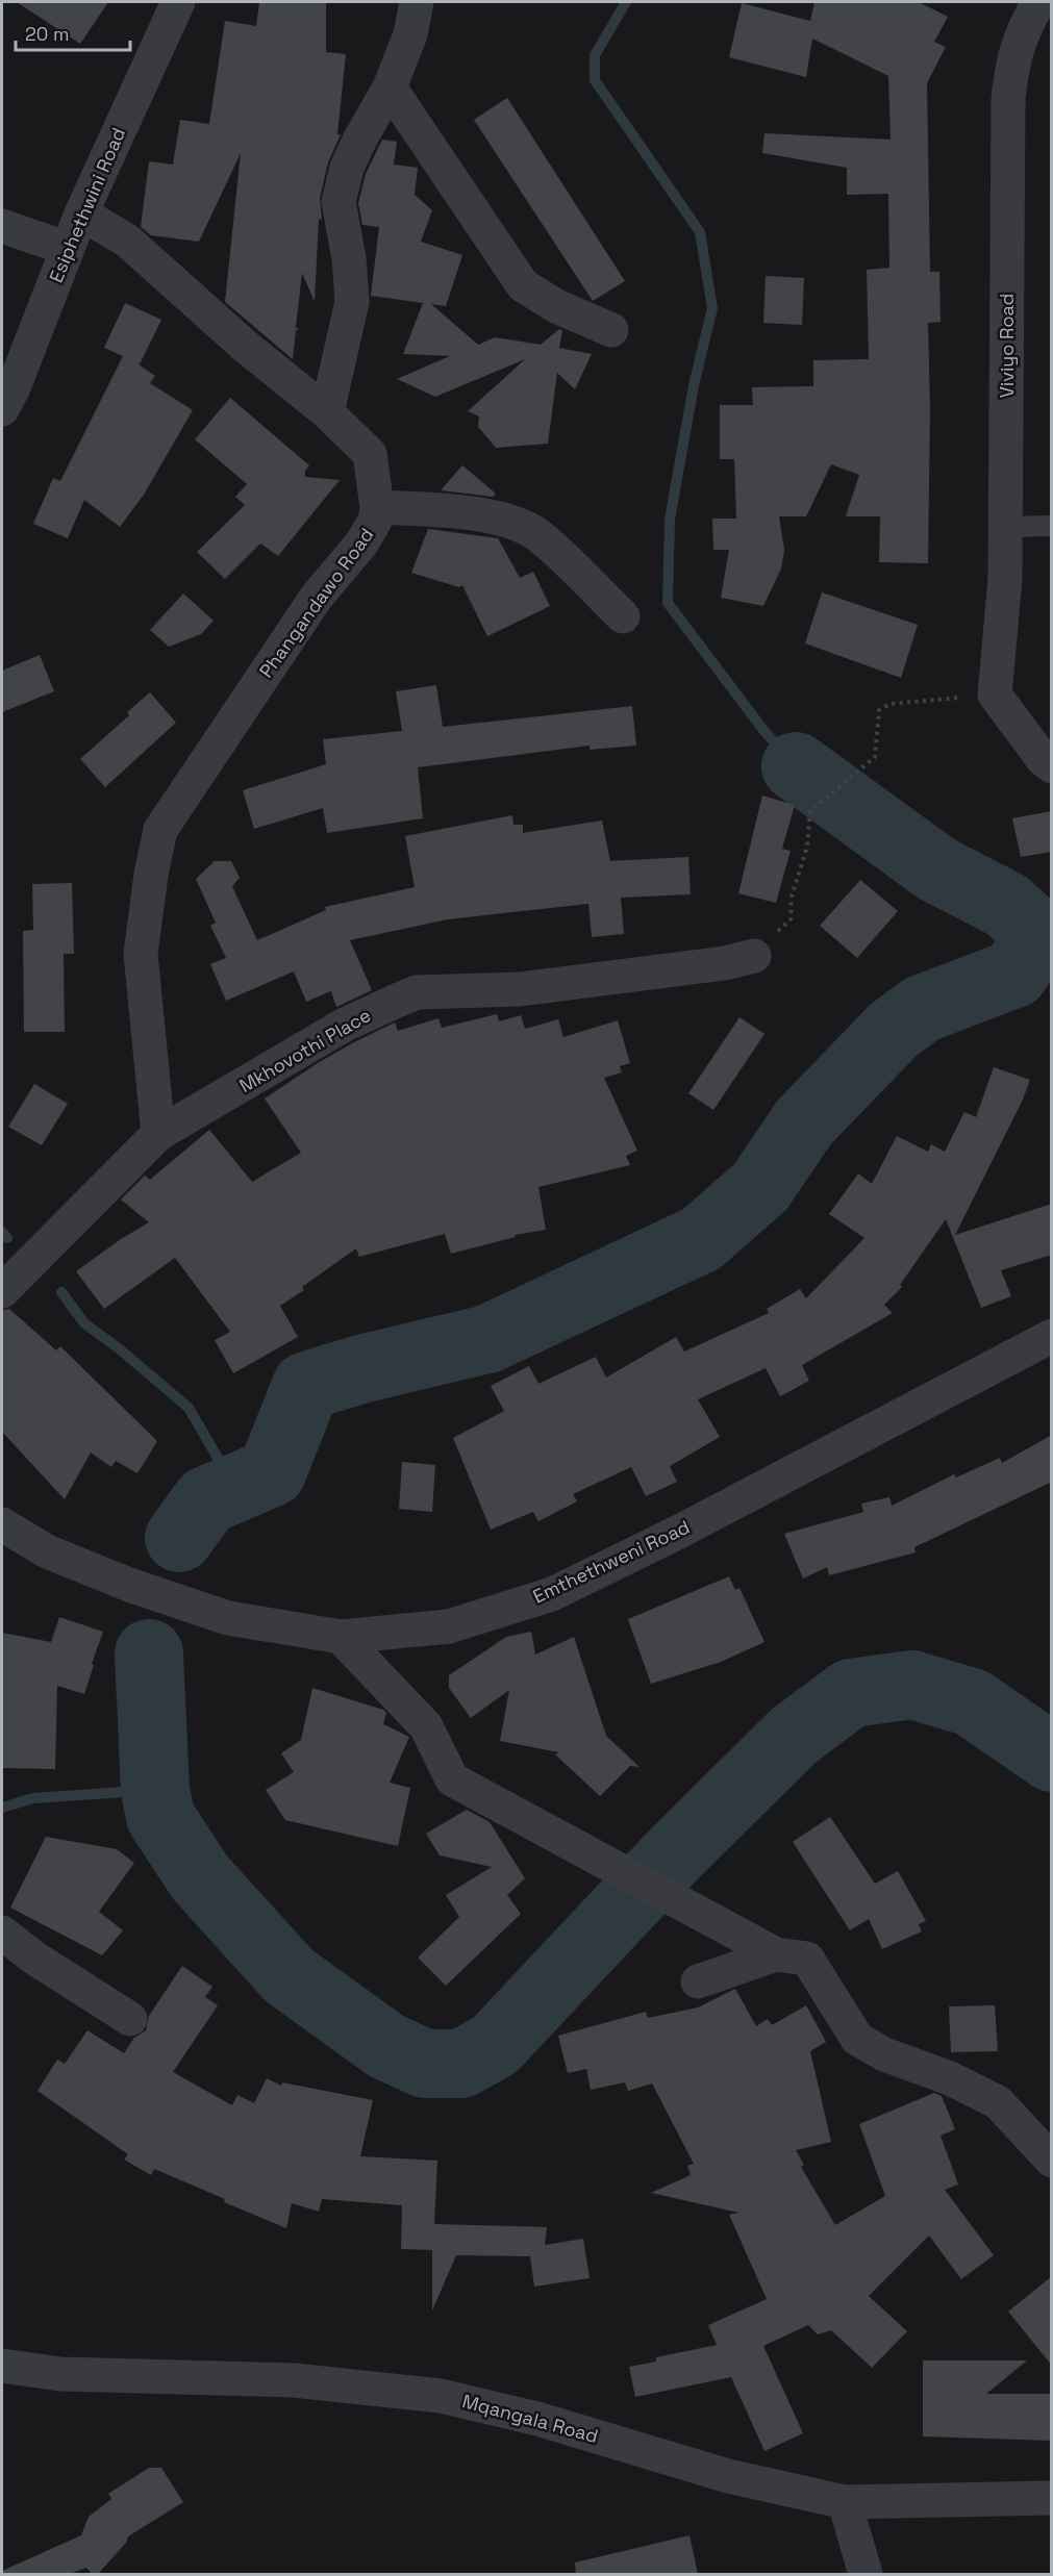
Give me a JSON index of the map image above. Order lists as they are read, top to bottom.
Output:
{
  "streets": {
    "street": [
      "Esiphethwini Road",
      "Viviyo Road",
      "Phangandawo Road",
      "Mkhovothi Place",
      "Emthethweni Road",
      "Mqangala Road"
    ]
  },
  "crossings": [
    ["Esiphethwini Road", "Phangandawo Road"],
    ["Phangandawo Road", "Mkhovothi Place"]
  ],
  "scale_bar": "20 m"
}
